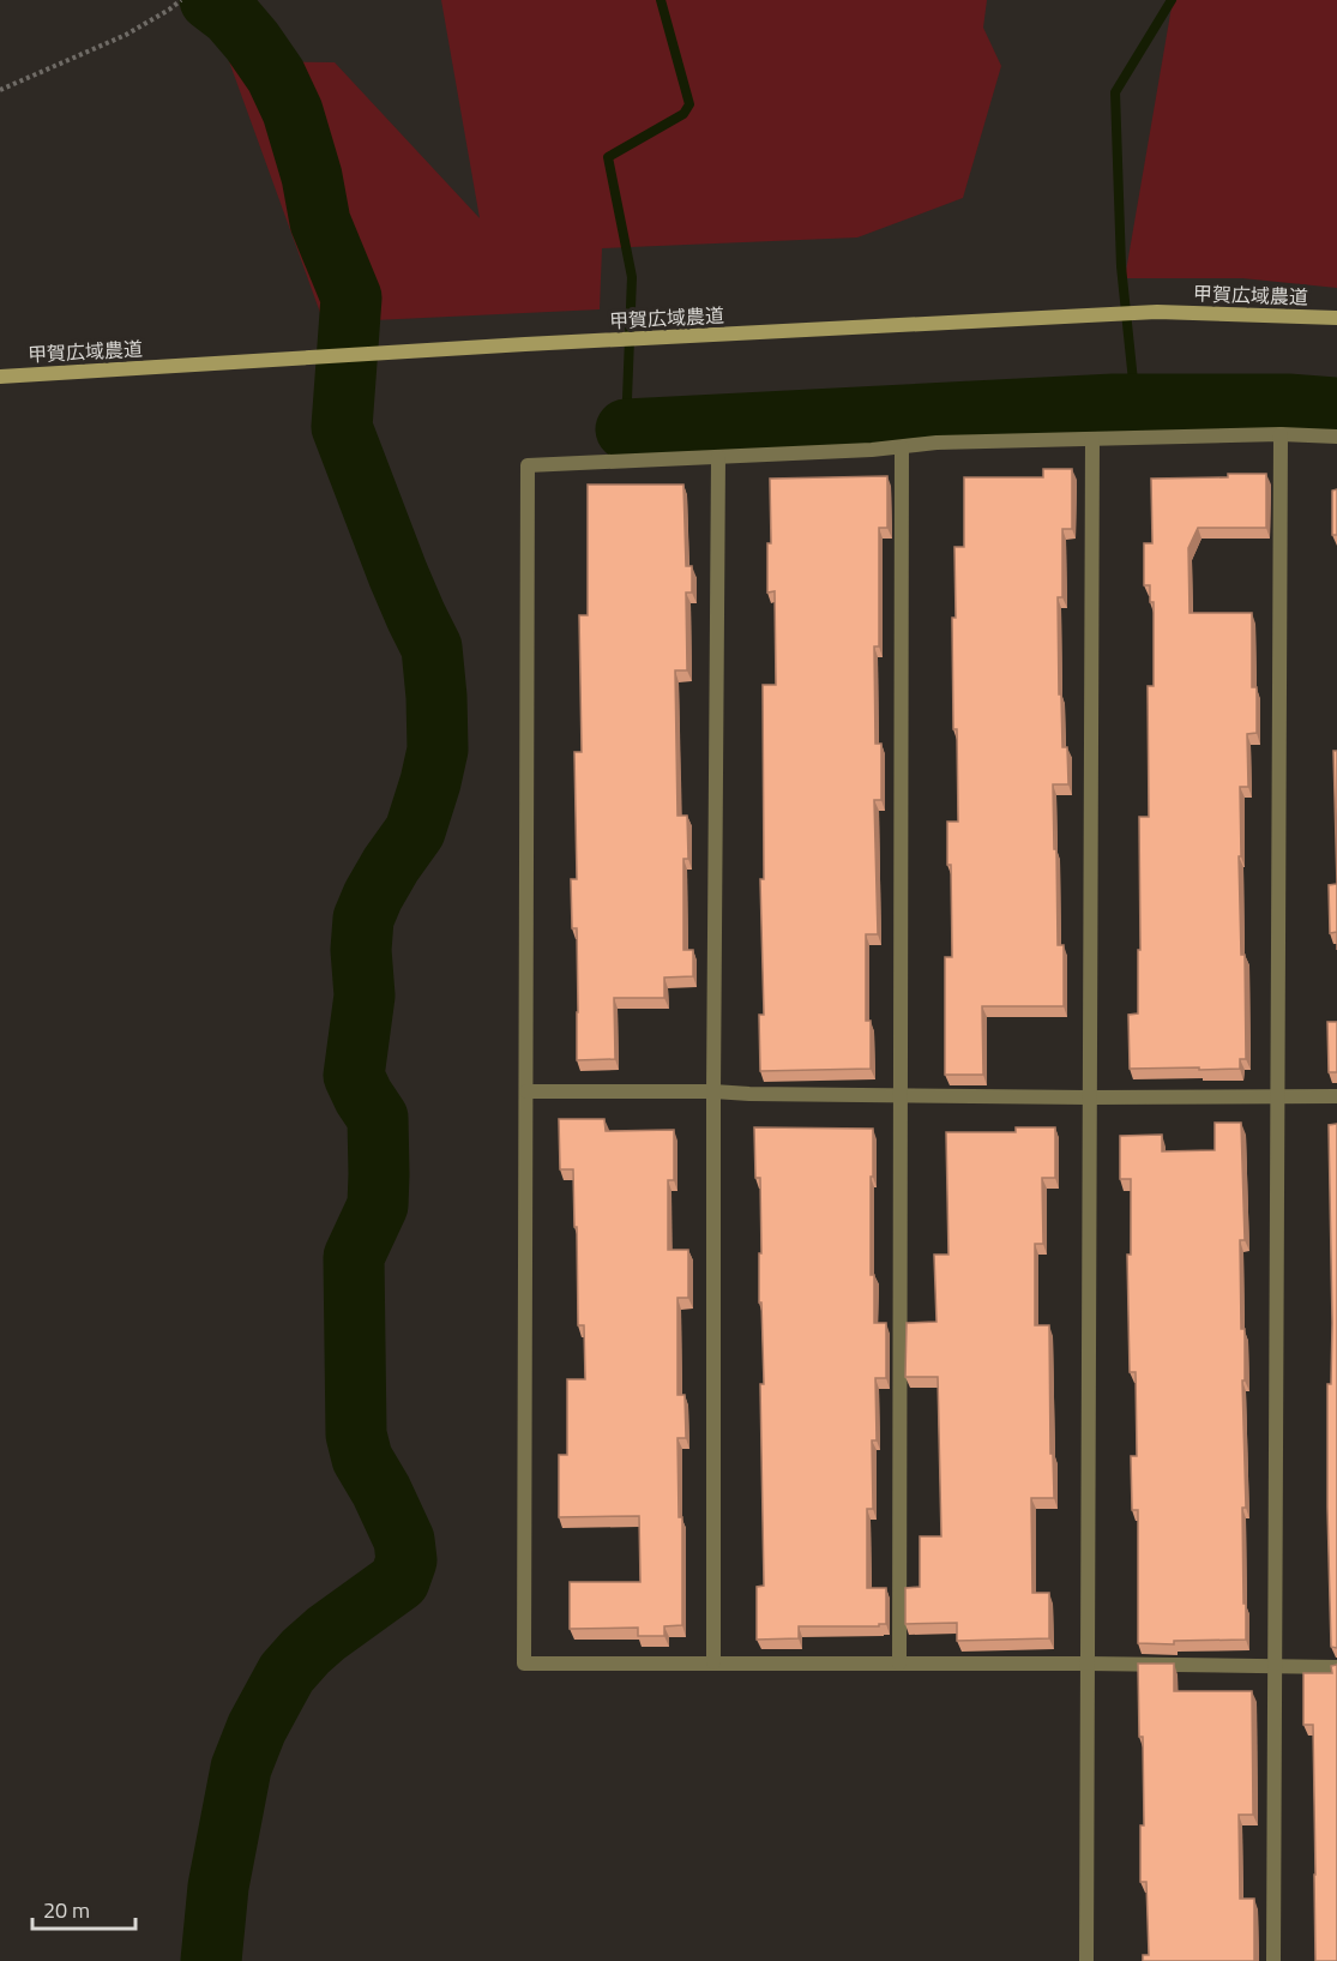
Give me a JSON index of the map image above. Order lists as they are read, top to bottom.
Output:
{
  "streets": {
    "street": ["甲賀広域農道"]
  },
  "scale_bar": "20 m"
}
